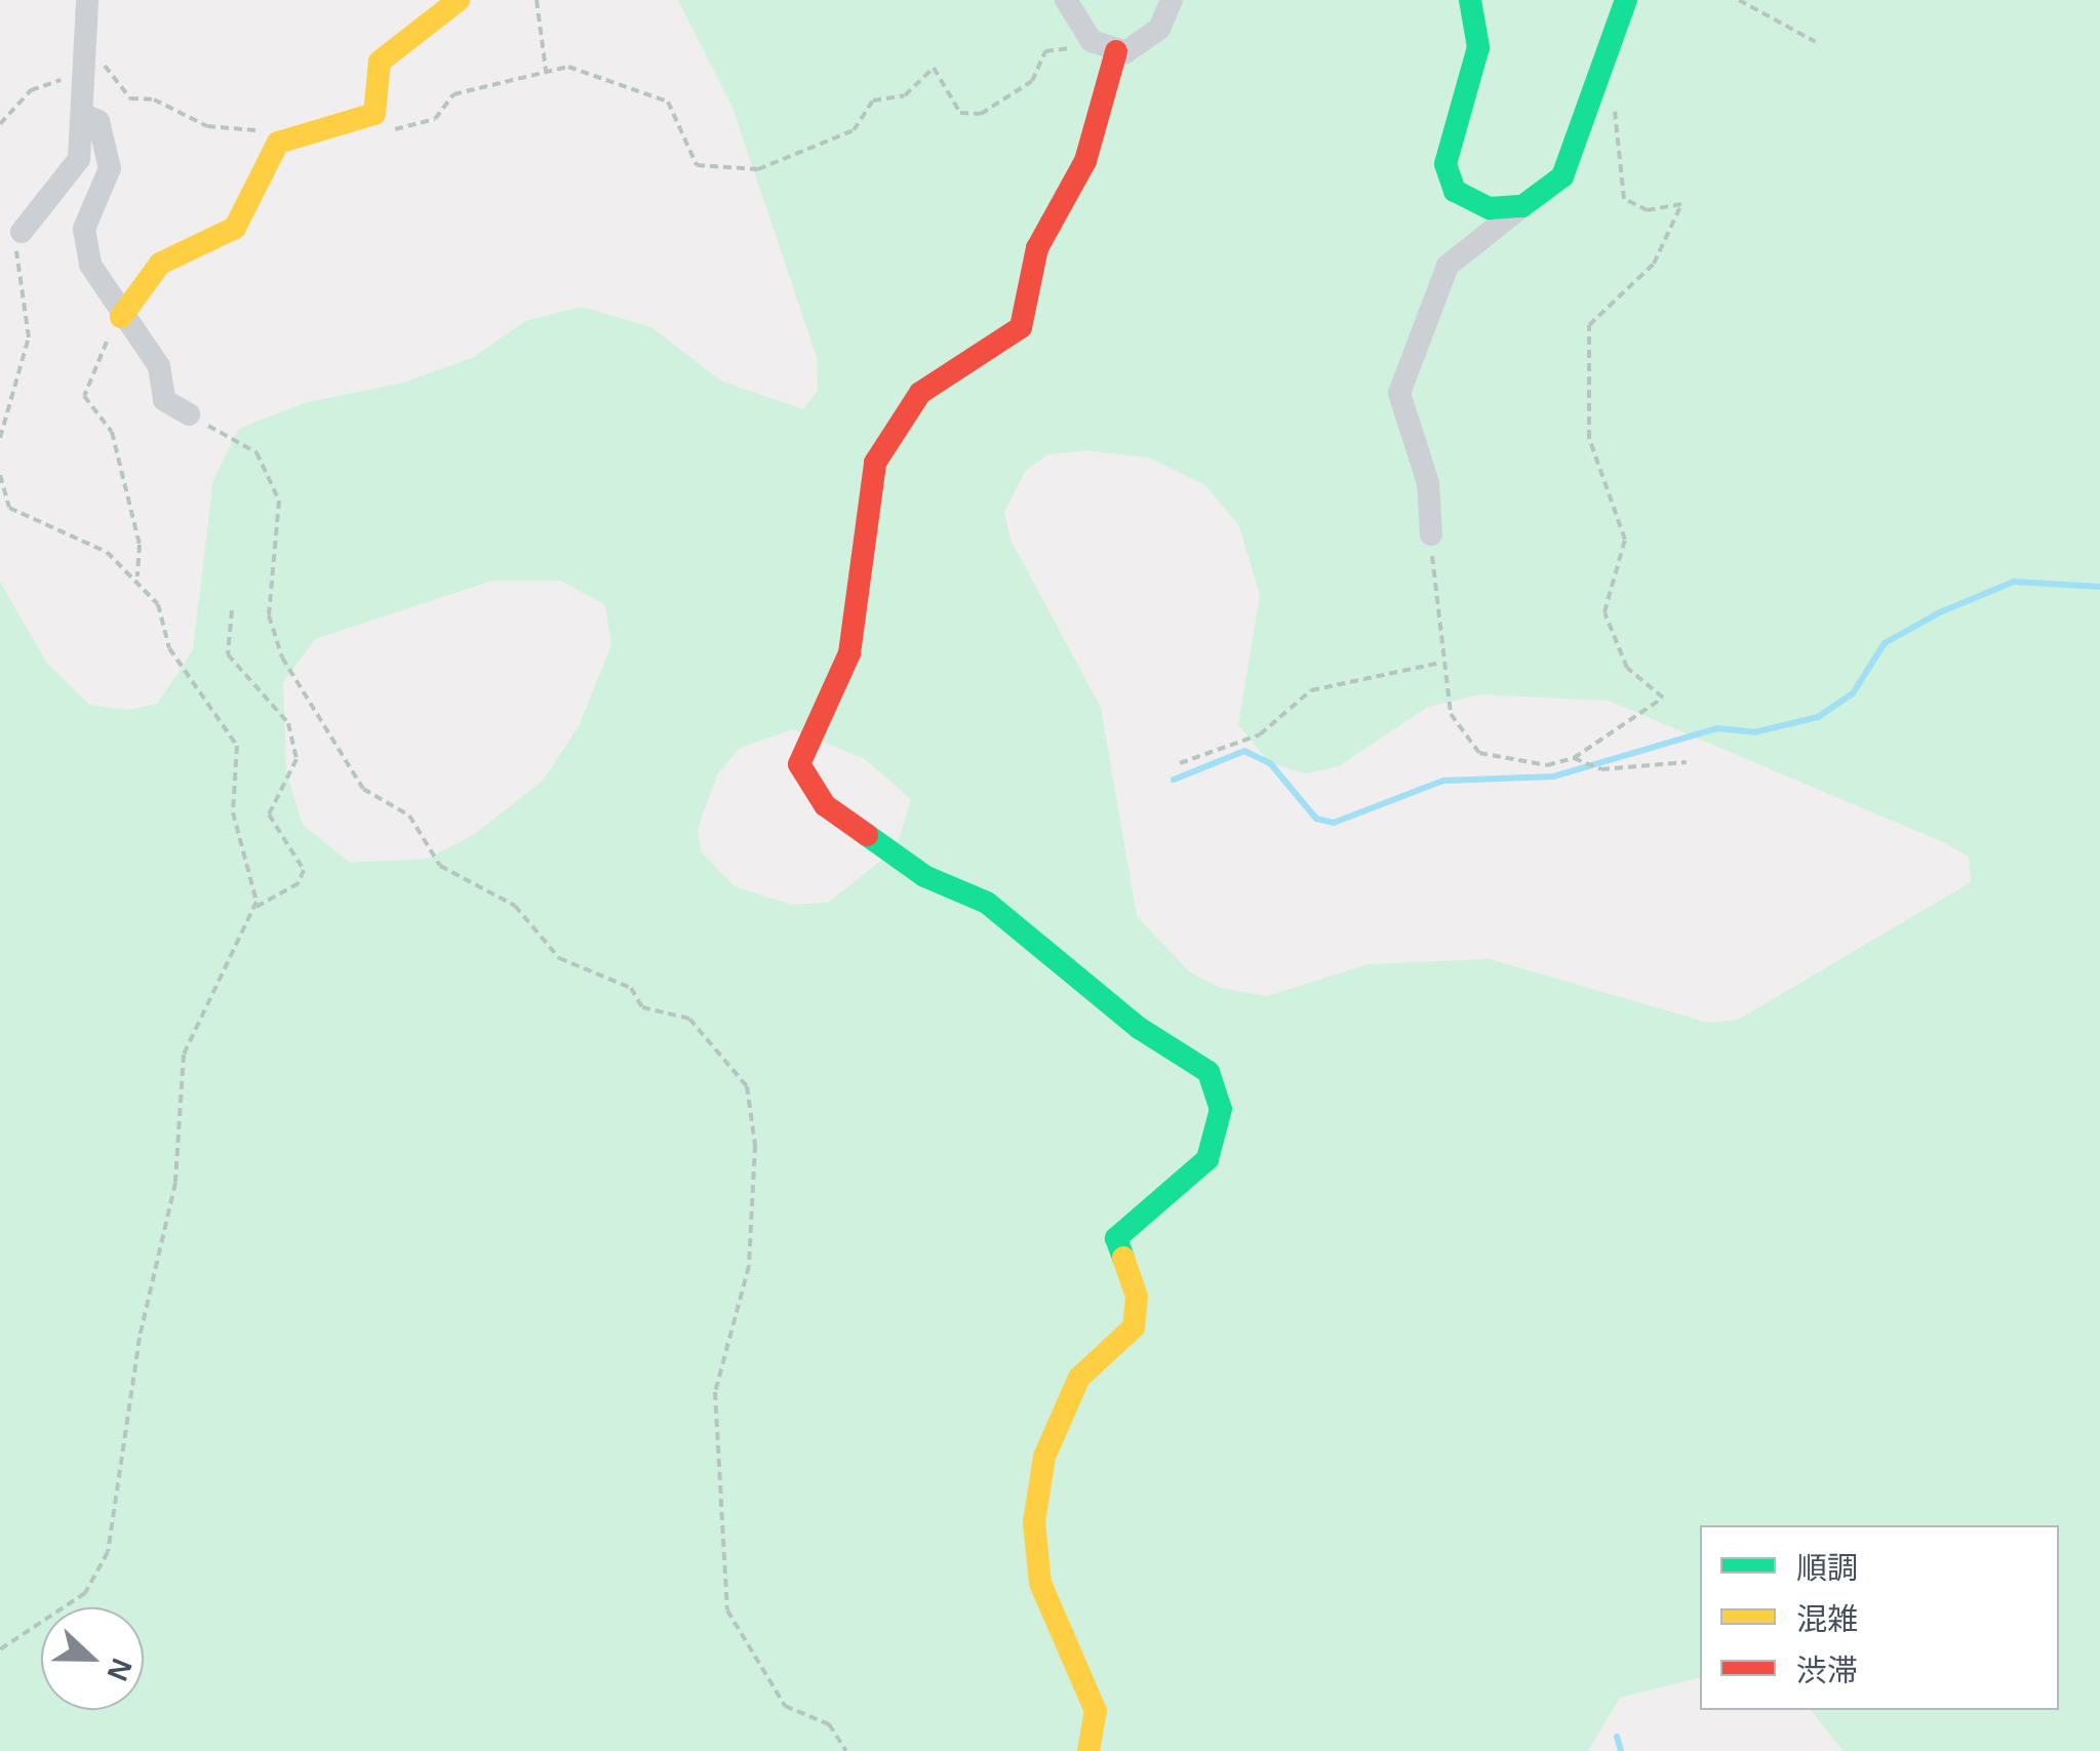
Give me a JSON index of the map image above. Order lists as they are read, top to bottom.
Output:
{
  "legend": ["順調", "混雑", "渋滞"],
  "north": "right"
}
